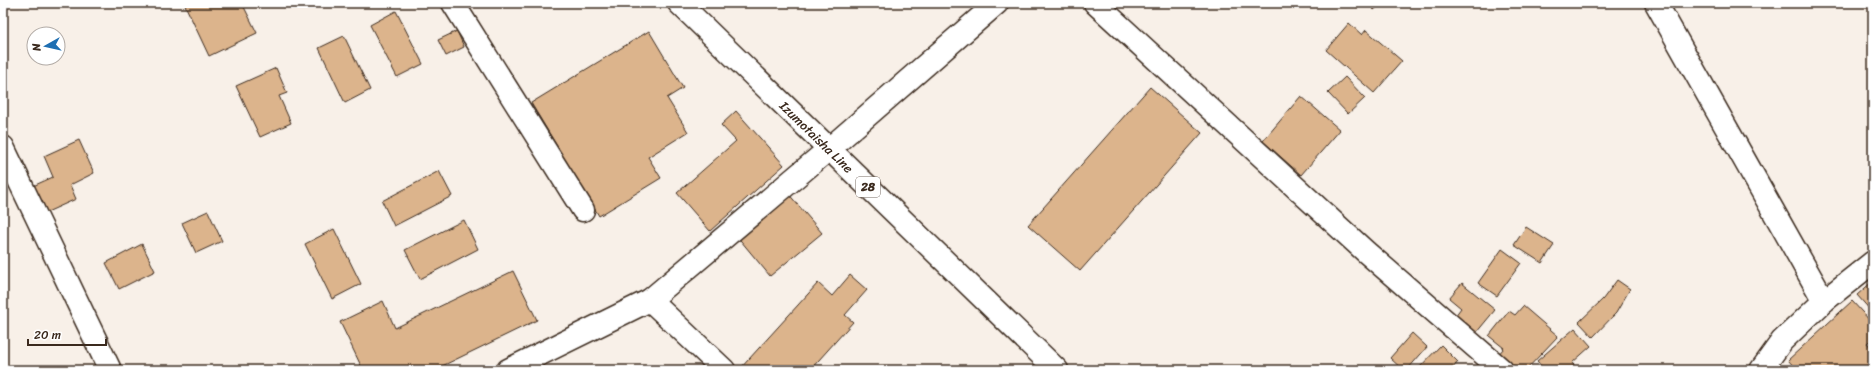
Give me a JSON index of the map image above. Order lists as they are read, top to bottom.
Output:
{
  "streets": {
    "street": ["Izumotaisha Line", "28"]
  },
  "scale_bar": "20 m",
  "north": "left"
}
